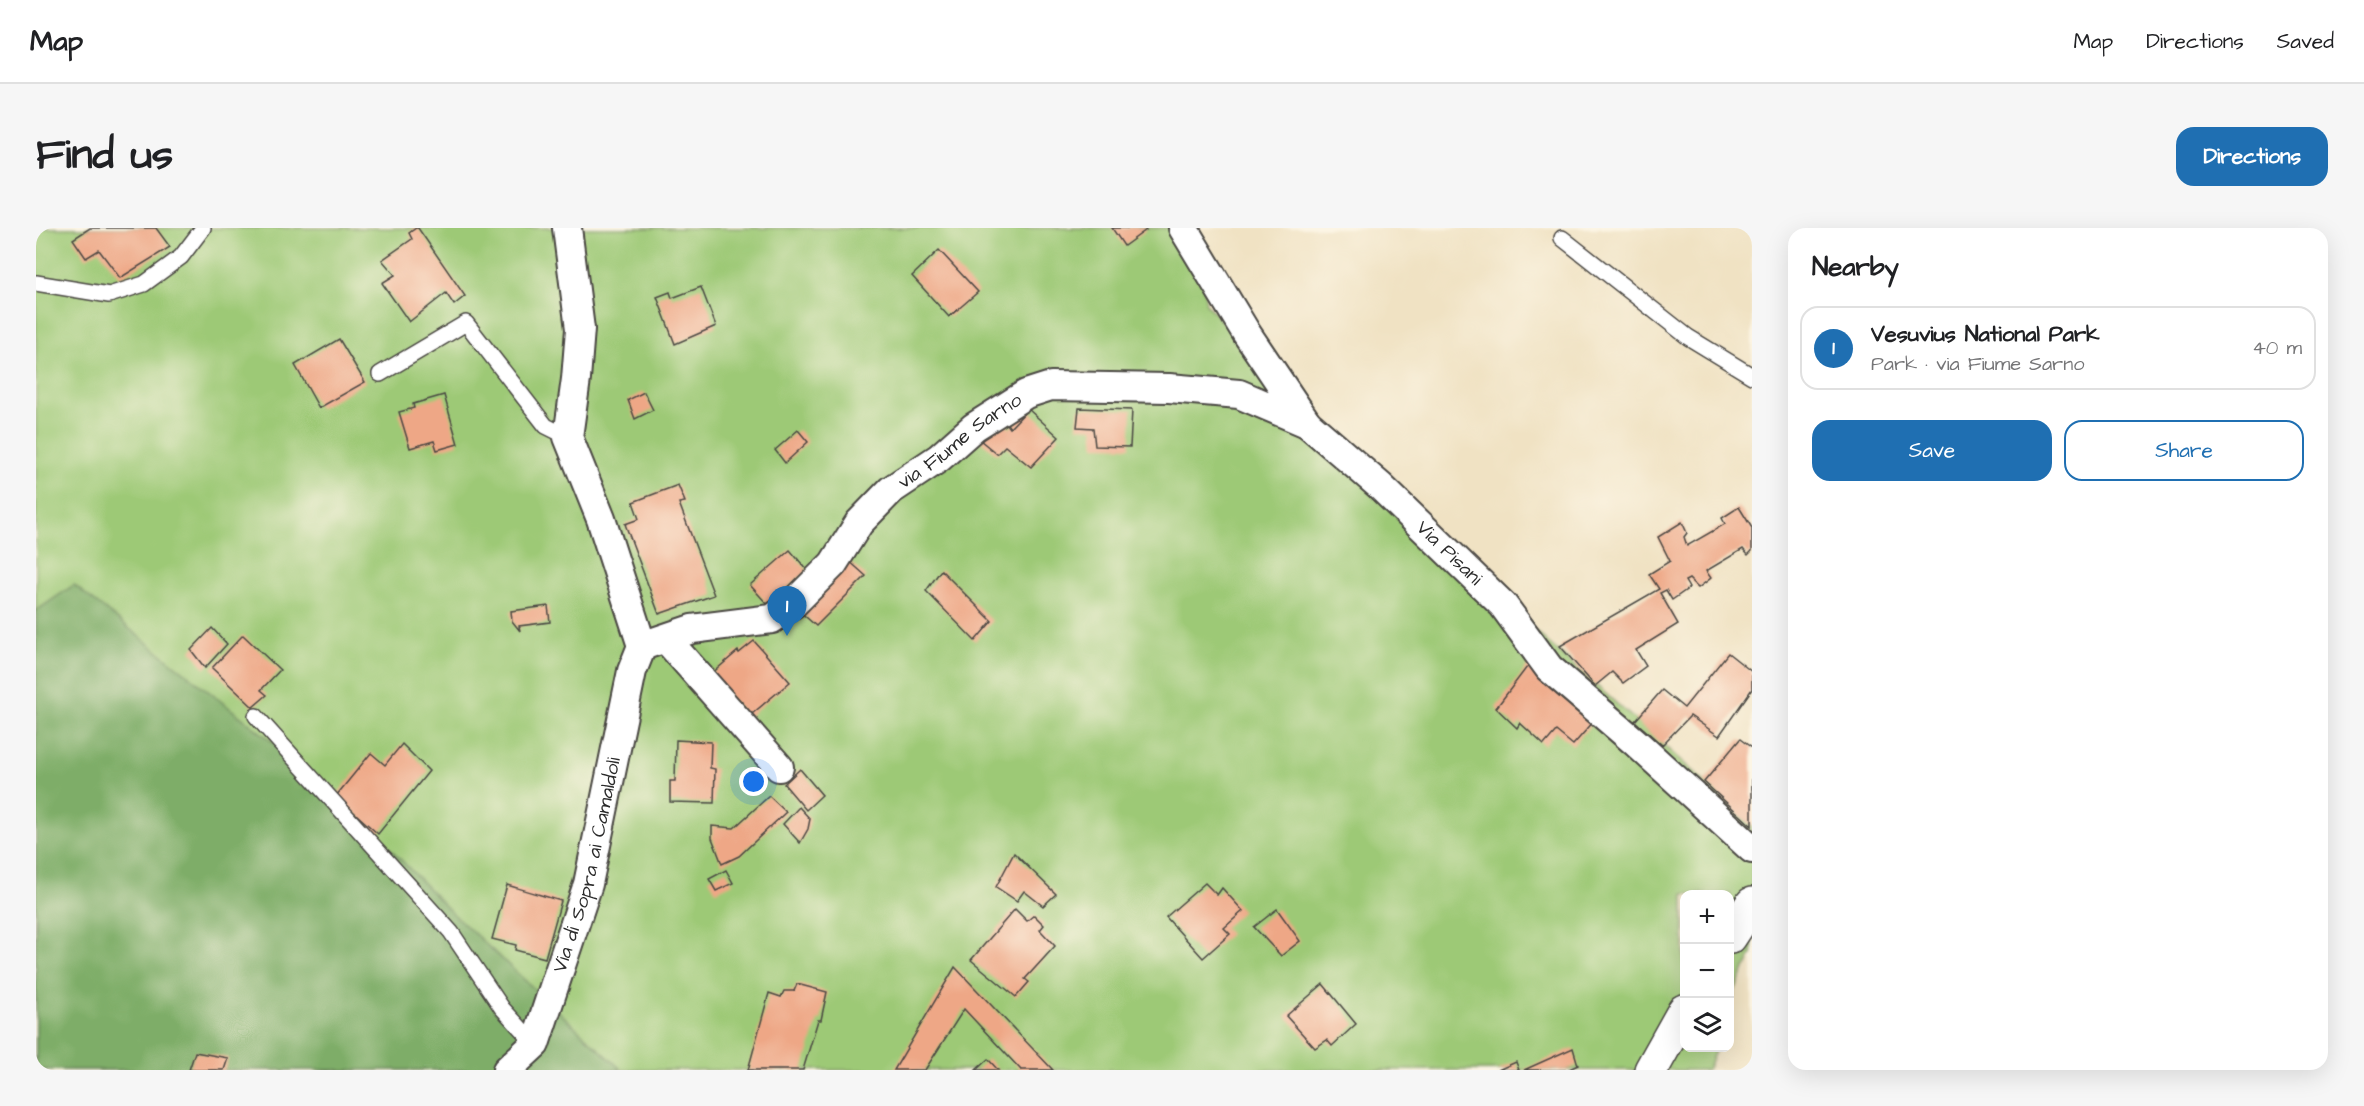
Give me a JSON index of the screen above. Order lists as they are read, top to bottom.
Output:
{
  "streets": {
    "street": ["via Fiume Sarno", "Via Pisani", "Via di Sopra ai Camaldoli"]
  },
  "crossings": [
    ["via Fiume Sarno", "Via Pisani"],
    ["via Fiume Sarno", "Via di Sopra ai Camaldoli"]
  ],
  "page": {
    "header": "Map",
    "nav": ["Map", "Directions", "Saved"],
    "title": "Find us",
    "buttons": [
      "Directions",
      ["Save", "Share"]
    ],
    "heading": "Nearby",
    "list": [
      {
        "mark": "1",
        "name": "Vesuvius National Park",
        "note": "Park · via Fiume Sarno",
        "value": "40 m"
      }
    ],
    "pins": "1",
    "map_buttons": ["+", "−"]
  }
}
